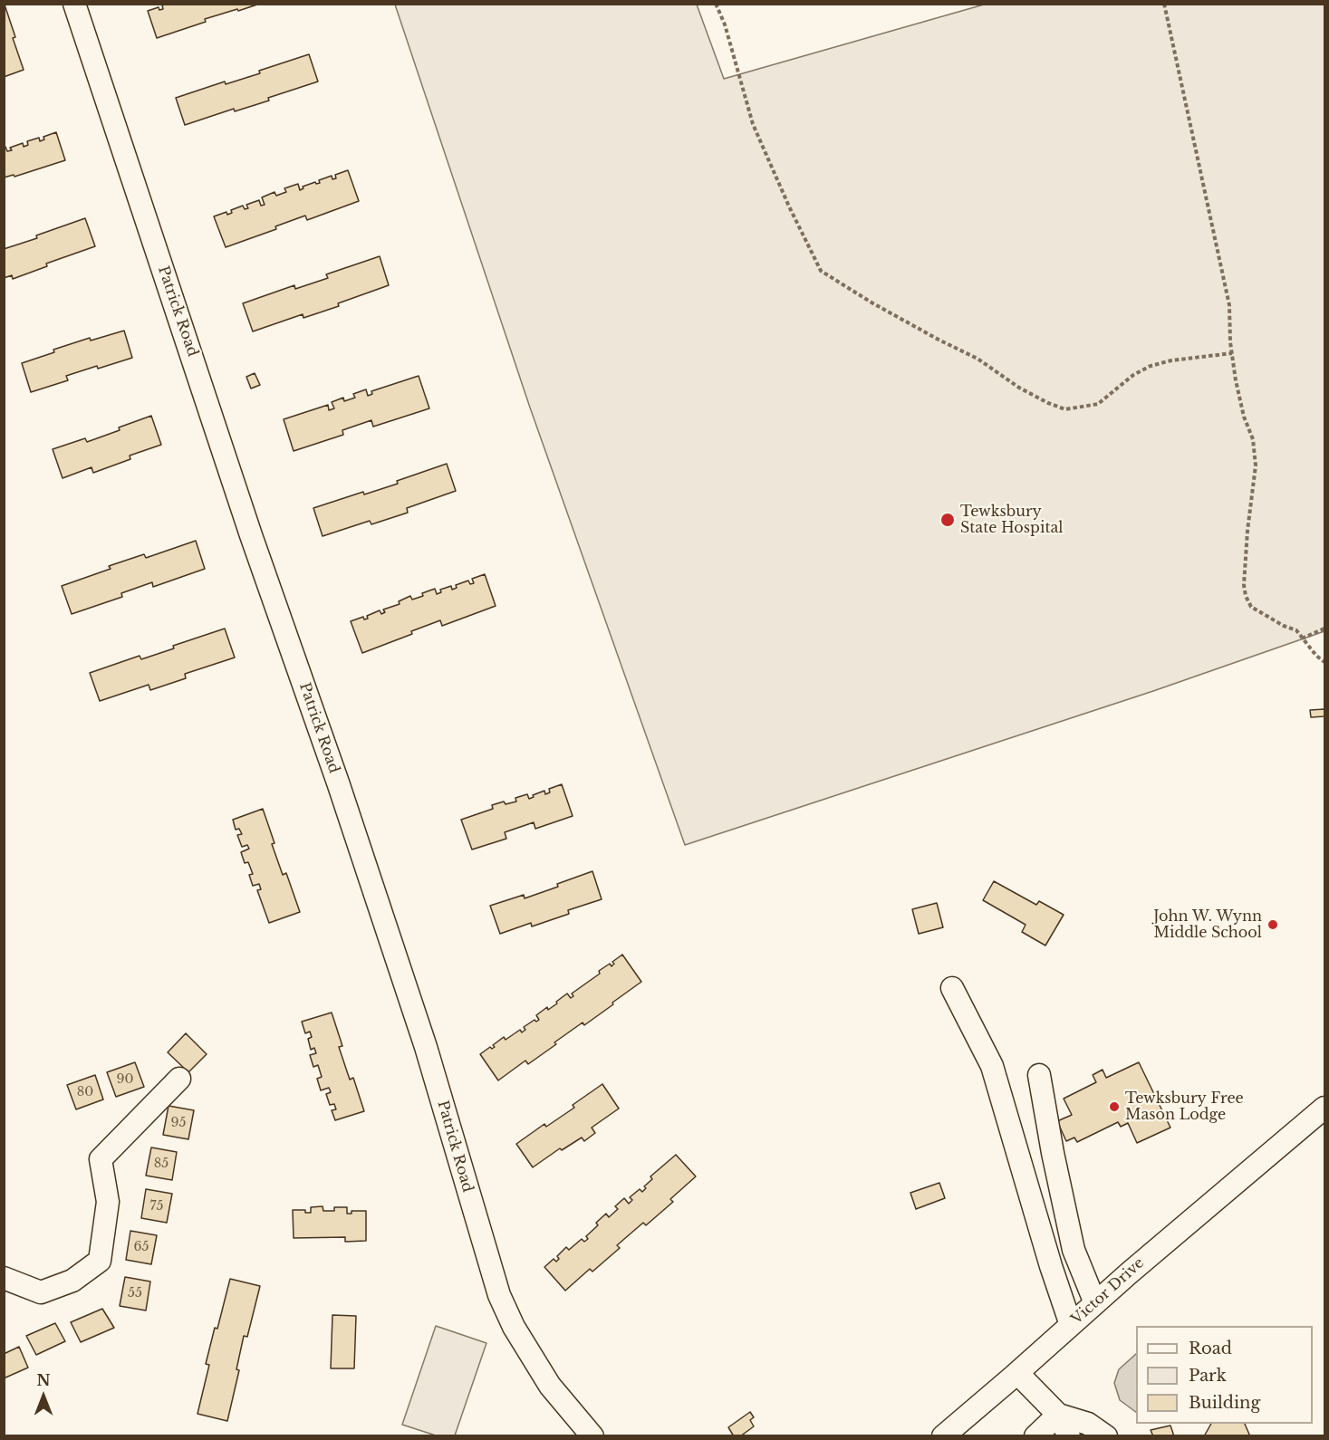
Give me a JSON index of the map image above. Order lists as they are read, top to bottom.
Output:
{
  "streets": {
    "street": ["Patrick Road", "Victor Drive"]
  },
  "places": ["Tewksbury State Hospital", "John W. Wynn Middle School", "Tewksbury Free Mason Lodge"],
  "house_numbers": [
    "90",
    "80",
    "95",
    "85",
    "75",
    "65",
    "55"
  ],
  "legend": ["Road", "Park", "Building"],
  "north": "top"
}
